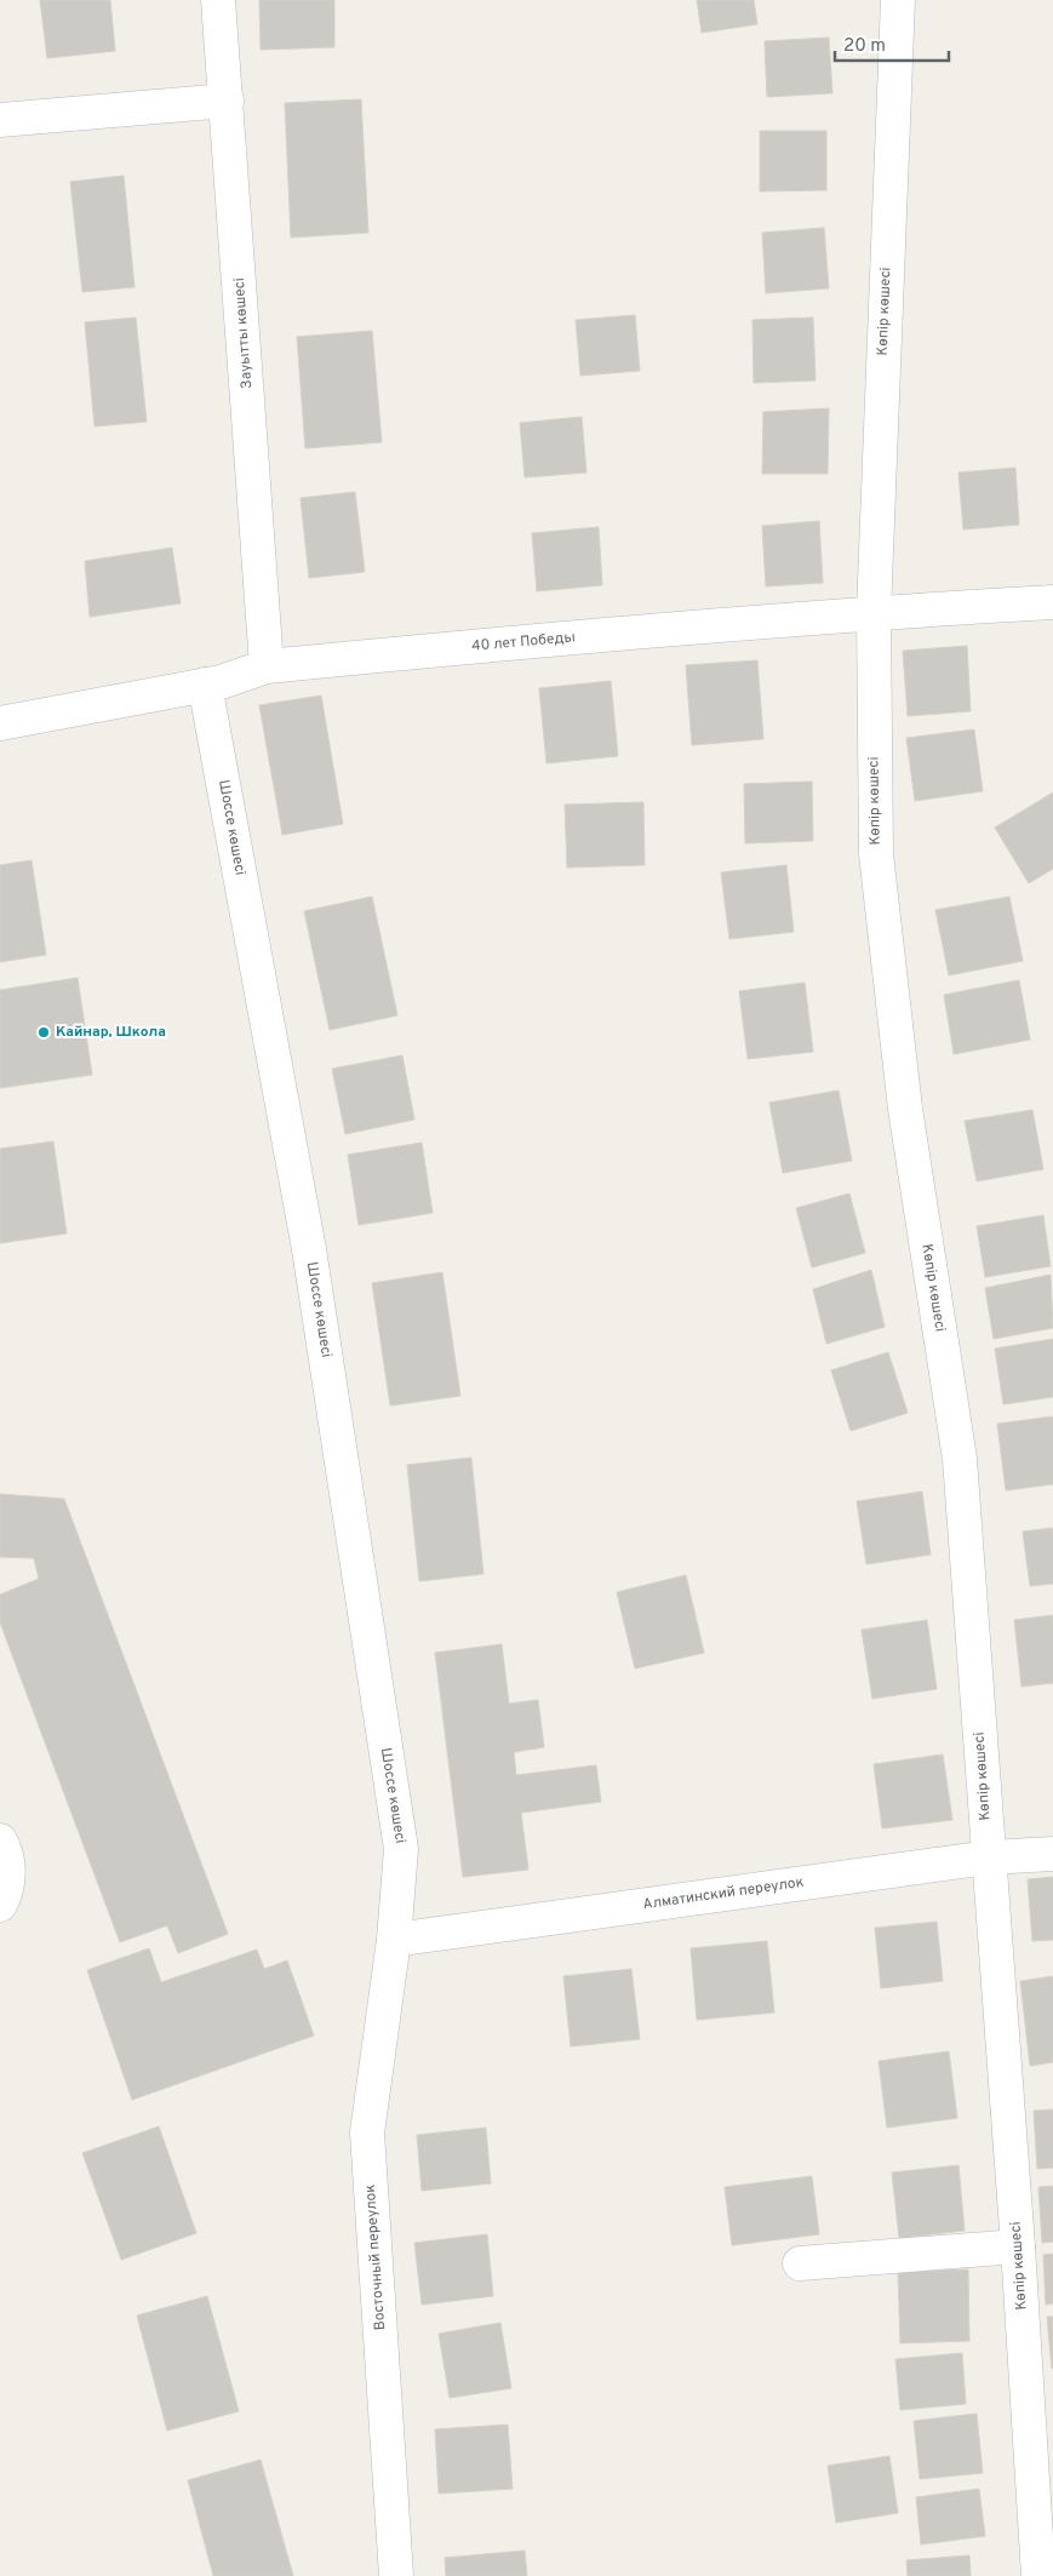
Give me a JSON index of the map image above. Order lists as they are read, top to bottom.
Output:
{
  "streets": {
    "street": [
      "Көпір көшесі",
      "Зауытты көшесі",
      "40 лет Победы",
      "Шоссе көшесі",
      "Алматинский переулок",
      "Восточный переулок"
    ]
  },
  "crossings": [
    ["Көпір көшесі", "40 лет Победы"],
    ["Көпір көшесі", "Алматинский переулок"],
    ["Зауытты көшесі", "40 лет Победы"],
    ["40 лет Победы", "Шоссе көшесі"],
    ["Шоссе көшесі", "Алматинский переулок"],
    ["Шоссе көшесі", "Восточный переулок"],
    ["Алматинский переулок", "Восточный переулок"]
  ],
  "places": ["Кайнар, Школа"],
  "scale_bar": "20 m"
}
